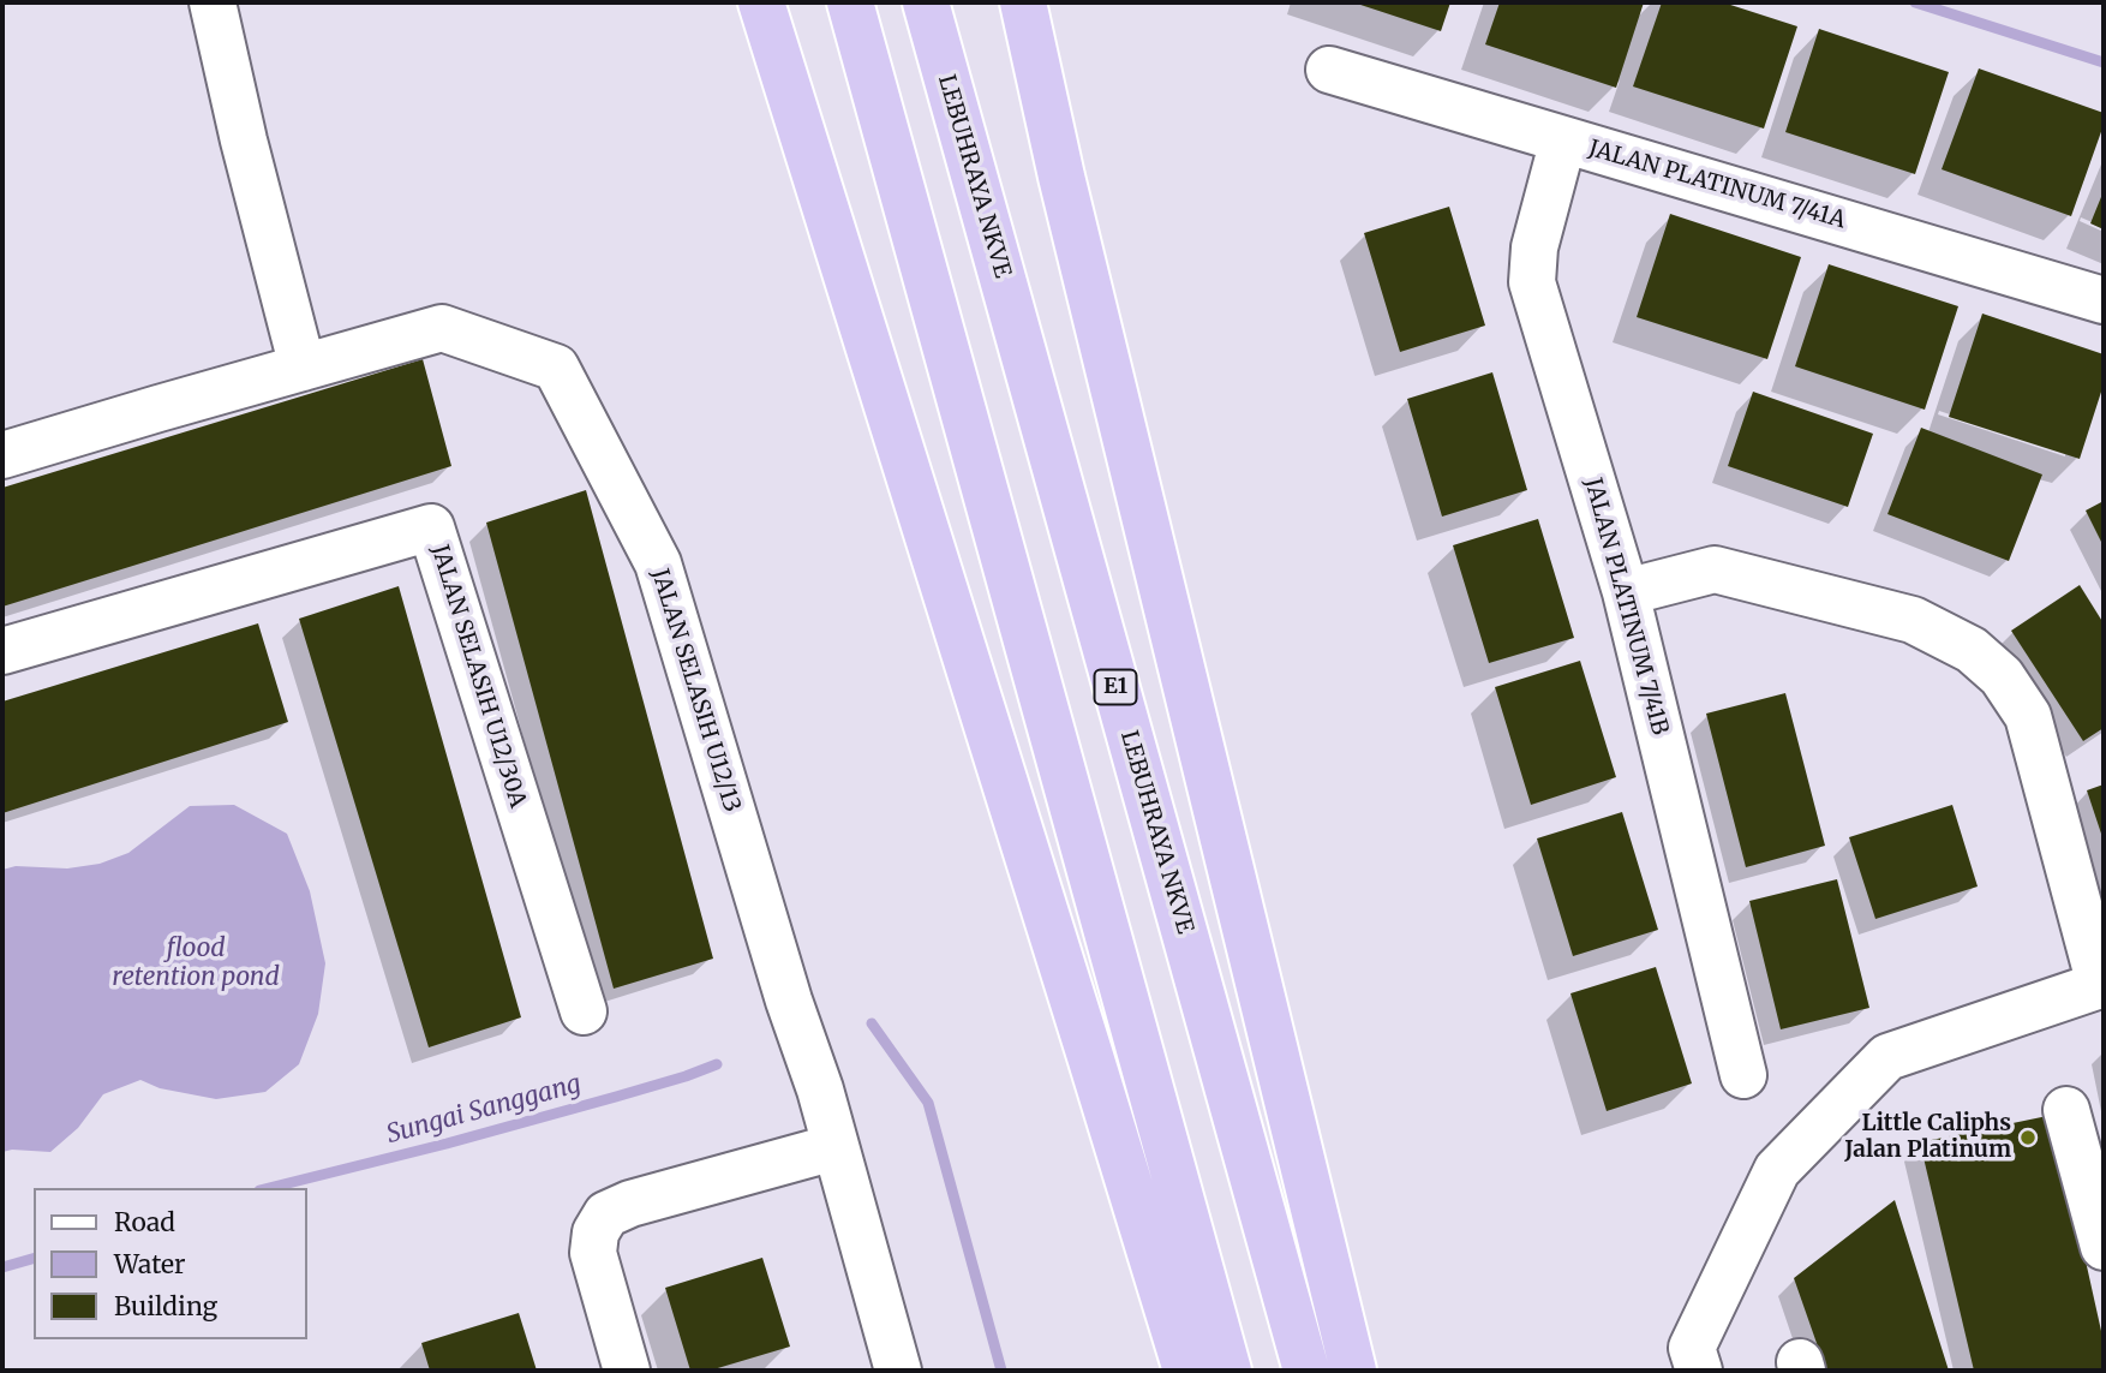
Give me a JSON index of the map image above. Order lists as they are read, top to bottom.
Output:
{
  "streets": {
    "highway": ["LEBUHRAYA NKVE", "E1"],
    "street": [
      "JALAN PLATINUM 7/41A",
      "JALAN PLATINUM 7/41B",
      "JALAN SELASIH U12/30A",
      "JALAN SELASIH U12/13"
    ]
  },
  "crossings": [
    ["JALAN PLATINUM 7/41A", "JALAN PLATINUM 7/41B"]
  ],
  "water": ["flood retention pond", "Sungai Sanggang"],
  "places": ["Little Caliphs Jalan Platinum"],
  "legend": ["Road", "Water", "Building"]
}
